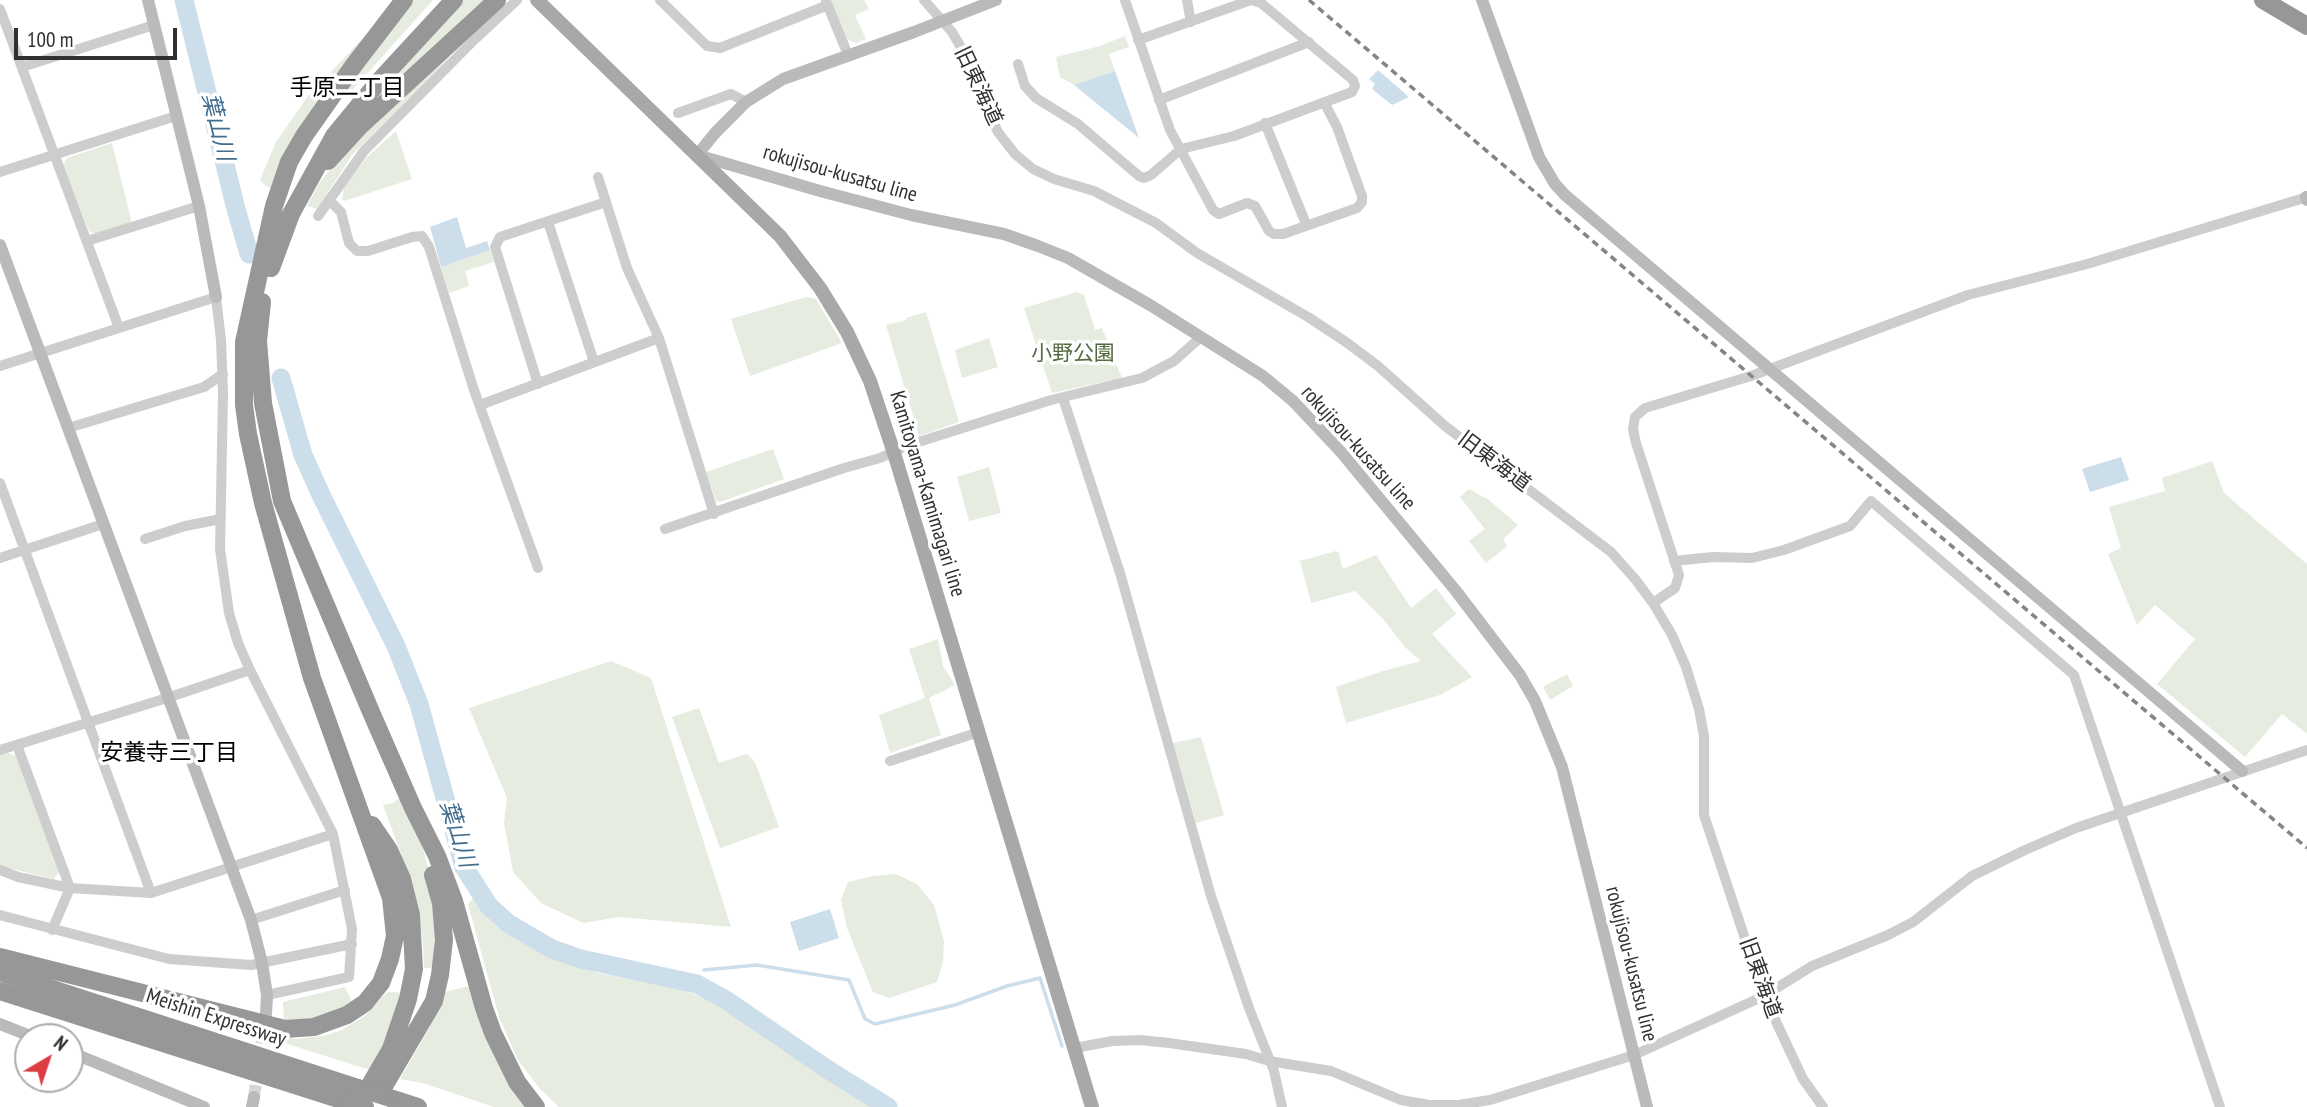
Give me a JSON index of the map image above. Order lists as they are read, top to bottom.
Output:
{
  "streets": {
    "highway": ["Meishin Expressway"],
    "main road": ["Kamitoyama-Kamimagari line"],
    "street": ["旧東海道", "rokujisou-kusatsu line"]
  },
  "crossings": [
    ["rokujisou-kusatsu line", "Kamitoyama-Kamimagari line"]
  ],
  "districts": ["手原二丁目", "安養寺三丁目"],
  "water": ["葉山川"],
  "parks": ["小野公園"],
  "scale_bar": "100 m",
  "north": "top right"
}
